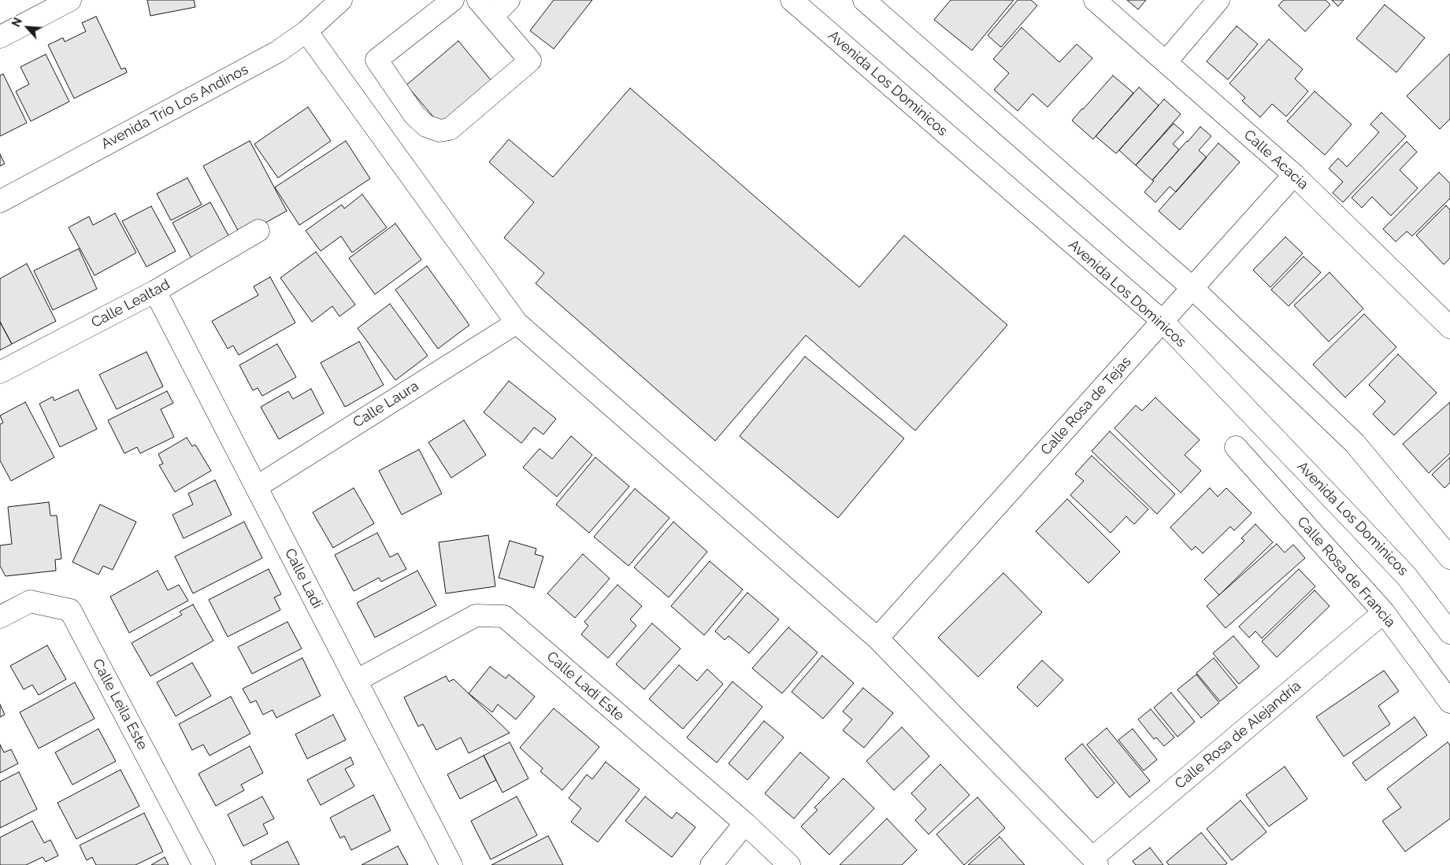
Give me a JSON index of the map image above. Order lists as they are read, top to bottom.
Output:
{
  "streets": {
    "street": [
      "Avenida Los Dominicos",
      "Avenida Trío Los Andinos",
      "Calle Acacia",
      "Calle Lealtad",
      "Calle Laura",
      "Calle Rosa de Tejas",
      "Calle Rosa de Francia",
      "Calle Ladi",
      "Calle Ladi Este",
      "Calle Leila Este",
      "Calle Rosa de Alejandría"
    ]
  },
  "crossings": [
    ["Avenida Los Dominicos", "Calle Rosa de Tejas"],
    ["Calle Acacia", "Calle Rosa de Tejas"],
    ["Calle Lealtad", "Calle Ladi"],
    ["Calle Laura", "Calle Ladi"],
    ["Calle Rosa de Francia", "Calle Rosa de Alejandría"],
    ["Calle Ladi", "Calle Ladi Este"]
  ],
  "north": "top left"
}
